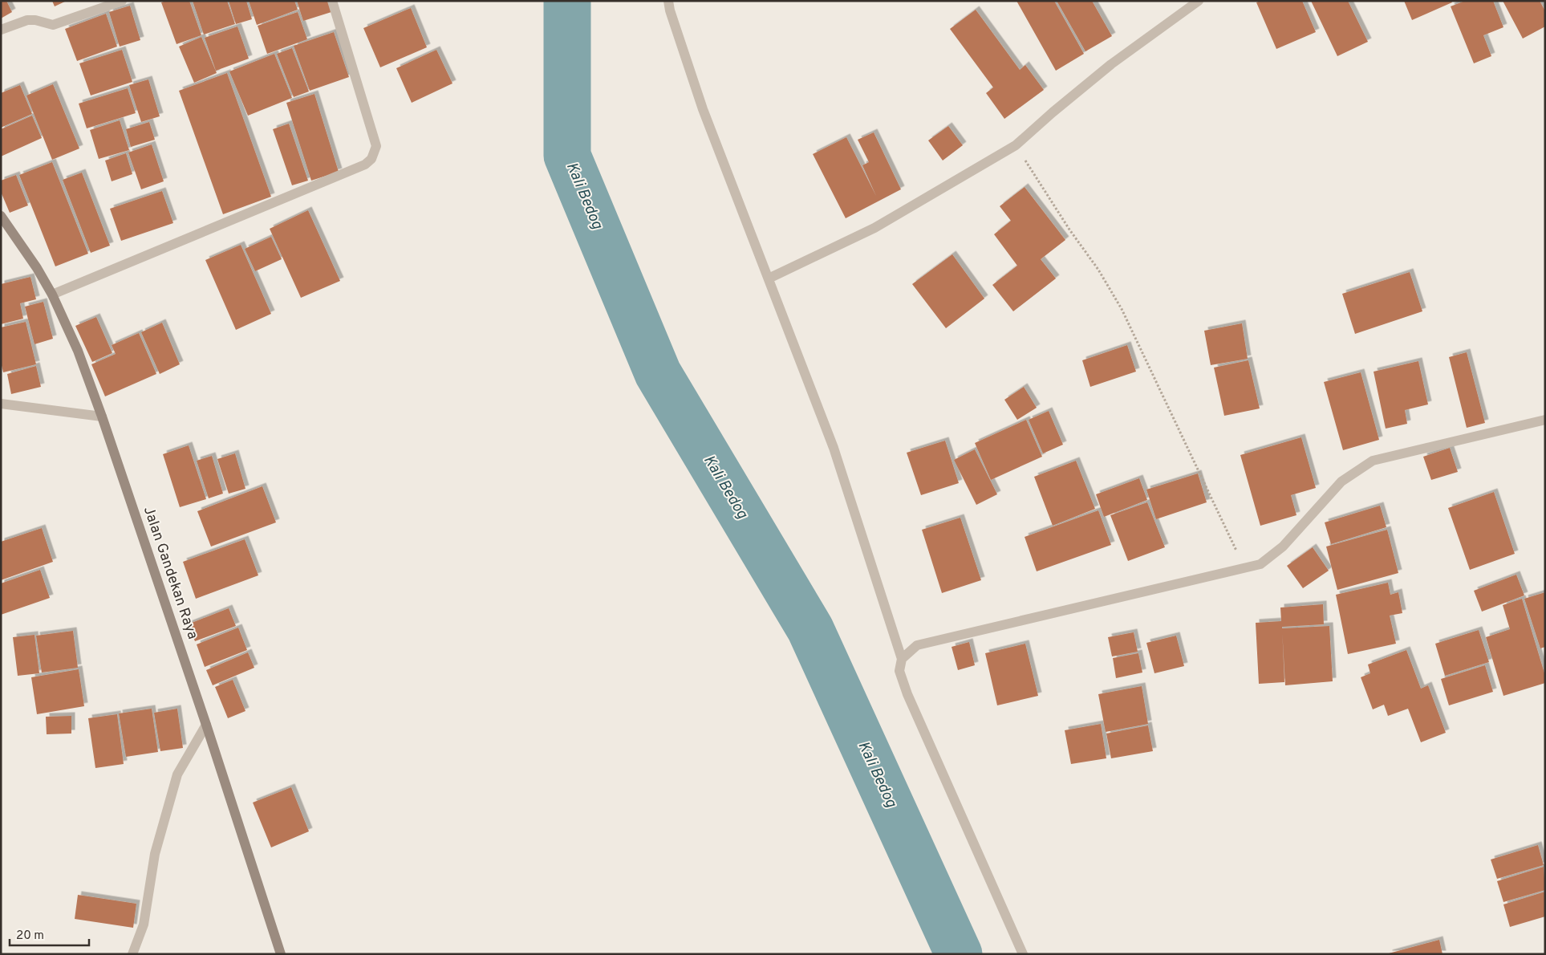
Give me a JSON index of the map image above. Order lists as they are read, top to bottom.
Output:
{
  "streets": {
    "street": ["Jalan Gandekan Raya"]
  },
  "water": ["Kali Bedog"],
  "scale_bar": "20 m"
}
